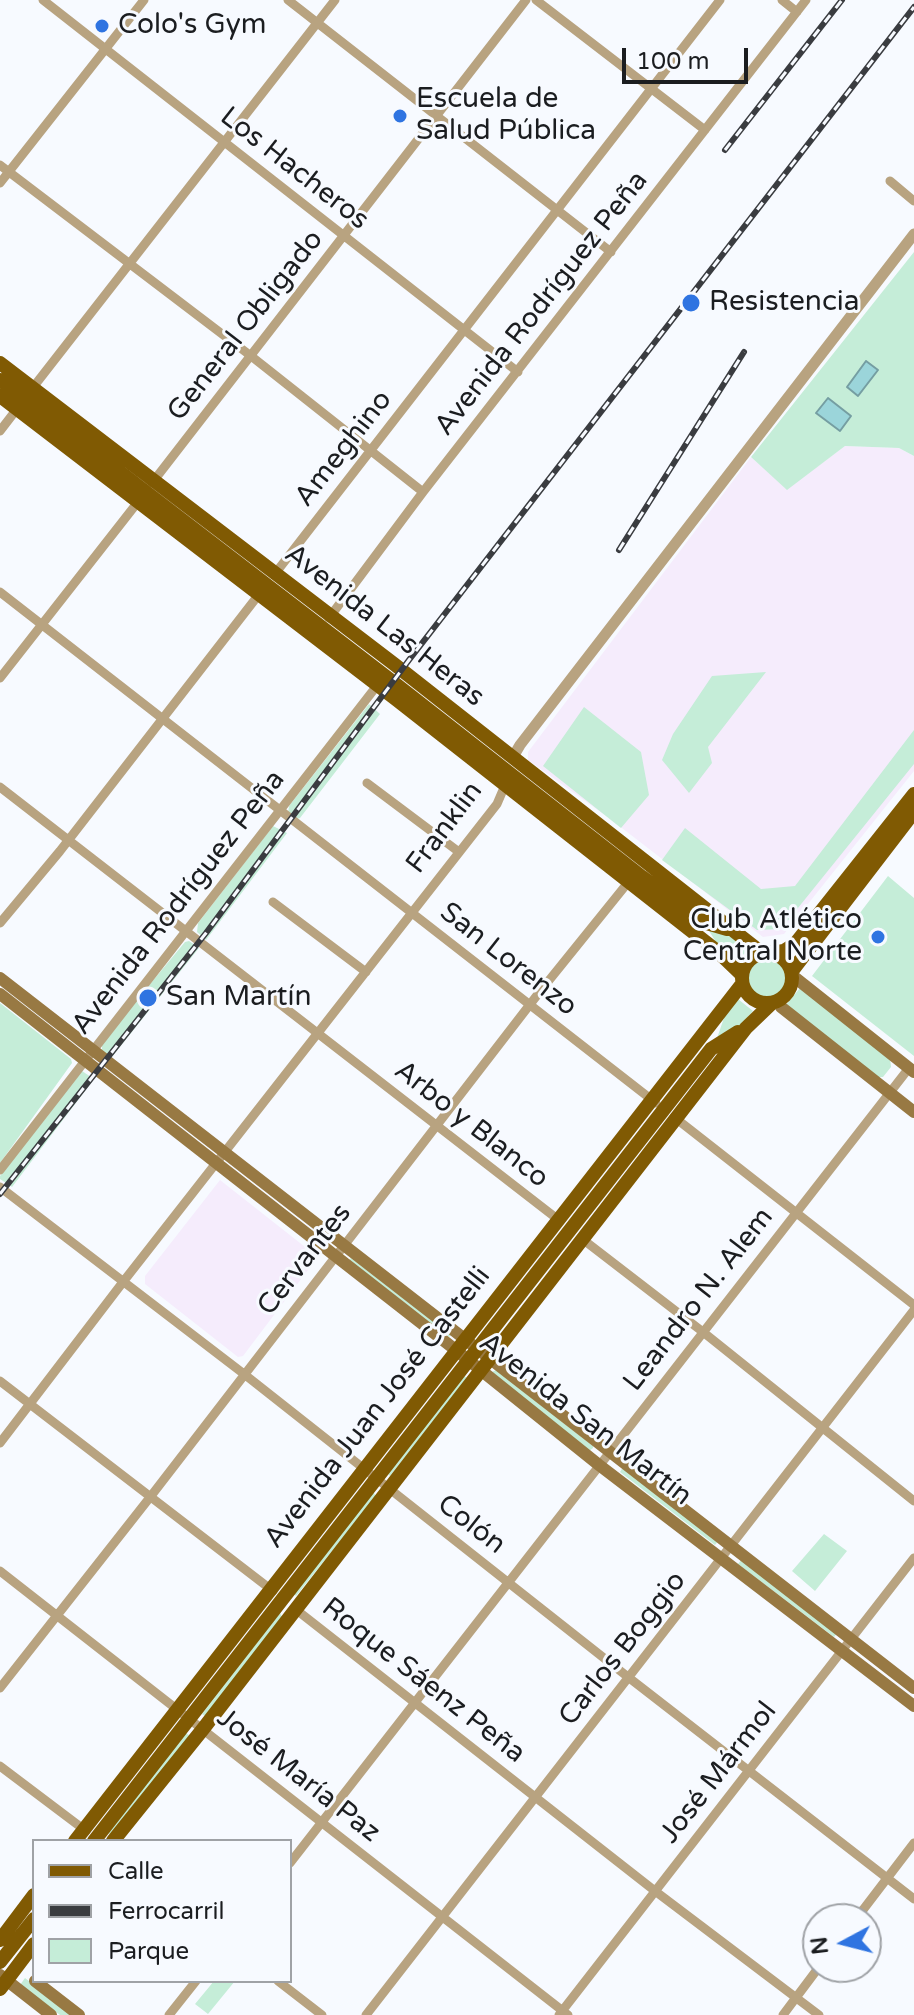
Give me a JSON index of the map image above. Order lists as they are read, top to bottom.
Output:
{
  "streets": {
    "main road": ["Avenida Las Heras", "Avenida Juan José Castelli", "Avenida San Martín"],
    "street": [
      "Los Hacheros",
      "Avenida Rodríguez Peña",
      "General Obligado",
      "Ameghino",
      "Franklin",
      "San Lorenzo",
      "Arbo y Blanco",
      "Cervantes",
      "Leandro N. Alem",
      "Colón",
      "Carlos Boggio",
      "Roque Sáenz Peña",
      "José Mármol",
      "José María Paz"
    ]
  },
  "crossings": [
    ["Los Hacheros", "Avenida Rodríguez Peña"],
    ["Los Hacheros", "General Obligado"],
    ["Los Hacheros", "Ameghino"],
    ["Avenida Rodríguez Peña", "Avenida Las Heras"],
    ["Avenida Rodríguez Peña", "San Lorenzo"],
    ["Avenida Rodríguez Peña", "Arbo y Blanco"],
    ["Avenida Rodríguez Peña", "Avenida San Martín"],
    ["General Obligado", "Avenida Las Heras"],
    ["General Obligado", "San Lorenzo"],
    ["Ameghino", "Avenida Las Heras"],
    ["Ameghino", "San Lorenzo"],
    ["Ameghino", "Arbo y Blanco"],
    ["Avenida Las Heras", "Franklin"],
    ["Avenida Las Heras", "Cervantes"],
    ["Avenida Las Heras", "Avenida Juan José Castelli"],
    ["Franklin", "San Lorenzo"],
    ["Franklin", "Arbo y Blanco"],
    ["Franklin", "Avenida San Martín"],
    ["Franklin", "Colón"],
    ["Franklin", "Roque Sáenz Peña"],
    ["San Lorenzo", "Cervantes"],
    ["San Lorenzo", "Leandro N. Alem"],
    ["San Lorenzo", "Avenida Juan José Castelli"],
    ["San Lorenzo", "Carlos Boggio"],
    ["Arbo y Blanco", "Cervantes"],
    ["Arbo y Blanco", "Leandro N. Alem"],
    ["Arbo y Blanco", "Avenida Juan José Castelli"],
    ["Arbo y Blanco", "Carlos Boggio"],
    ["Cervantes", "Avenida San Martín"],
    ["Cervantes", "Colón"],
    ["Cervantes", "Roque Sáenz Peña"],
    ["Cervantes", "José María Paz"],
    ["Leandro N. Alem", "Avenida San Martín"],
    ["Leandro N. Alem", "Colón"],
    ["Leandro N. Alem", "Roque Sáenz Peña"],
    ["Leandro N. Alem", "José María Paz"],
    ["Avenida Juan José Castelli", "Avenida San Martín"],
    ["Avenida Juan José Castelli", "Colón"],
    ["Avenida Juan José Castelli", "Roque Sáenz Peña"],
    ["Avenida Juan José Castelli", "José María Paz"],
    ["Avenida San Martín", "Carlos Boggio"],
    ["Avenida San Martín", "José Mármol"],
    ["Colón", "Carlos Boggio"],
    ["Colón", "José Mármol"],
    ["Carlos Boggio", "Roque Sáenz Peña"],
    ["Carlos Boggio", "José María Paz"],
    ["Roque Sáenz Peña", "José Mármol"],
    ["José Mármol", "José María Paz"]
  ],
  "places": [
    "Colo's Gym",
    "Escuela de Salud Pública",
    "Resistencia",
    "Club Atlético Central Norte",
    "San Martín"
  ],
  "legend": ["Calle", "Ferrocarril", "Parque"],
  "scale_bar": "100 m",
  "north": "left"
}
